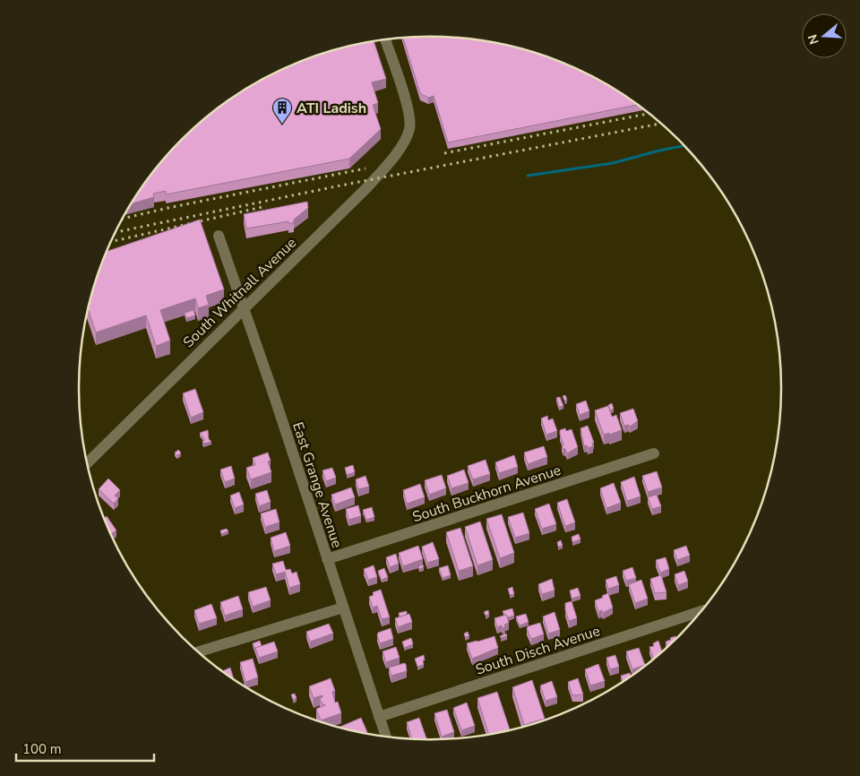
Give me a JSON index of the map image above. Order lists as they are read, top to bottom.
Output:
{
  "streets": {
    "street": [
      "South Whitnall Avenue",
      "East Grange Avenue",
      "South Buckhorn Avenue",
      "South Disch Avenue"
    ]
  },
  "crossings": [
    ["South Whitnall Avenue", "East Grange Avenue"],
    ["East Grange Avenue", "South Buckhorn Avenue"],
    ["East Grange Avenue", "South Disch Avenue"]
  ],
  "places": {
    "building": ["ATI Ladish"]
  },
  "scale_bar": "100 m",
  "north": "left"
}
